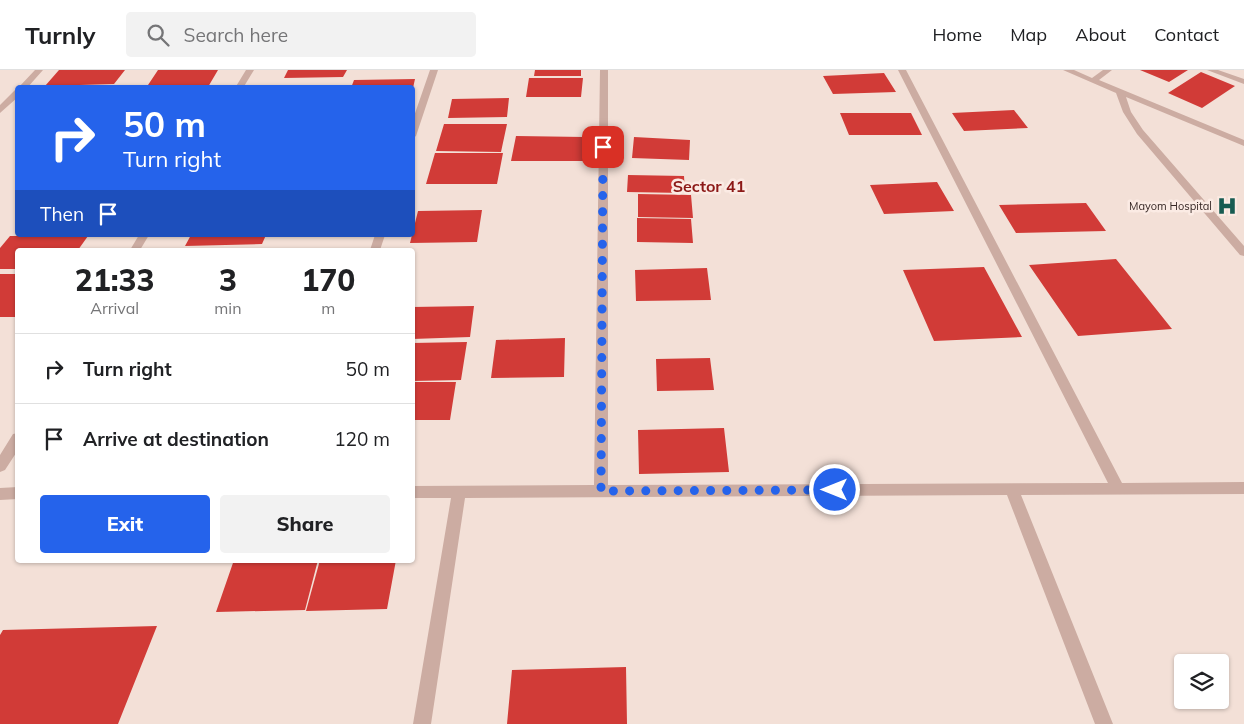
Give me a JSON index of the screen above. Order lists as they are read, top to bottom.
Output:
{
  "districts": ["Sector 41"],
  "places": {
    "hospital": ["Mayom Hospital"]
  },
  "page": {
    "header": "Turnly",
    "search": "Search here",
    "nav": [
      "Home",
      "Map",
      "About",
      "Contact"
    ],
    "turn": ["50 m", "Turn right"],
    "then": "Then",
    "eta": [
      "21:33",
      "Arrival",
      "3",
      "min",
      "170",
      "m"
    ],
    "list": [
      {
        "name": "Turn right",
        "value": "50 m"
      },
      {
        "name": "Arrive at destination",
        "value": "120 m"
      }
    ],
    "buttons": ["Exit", "Share"]
  }
}
